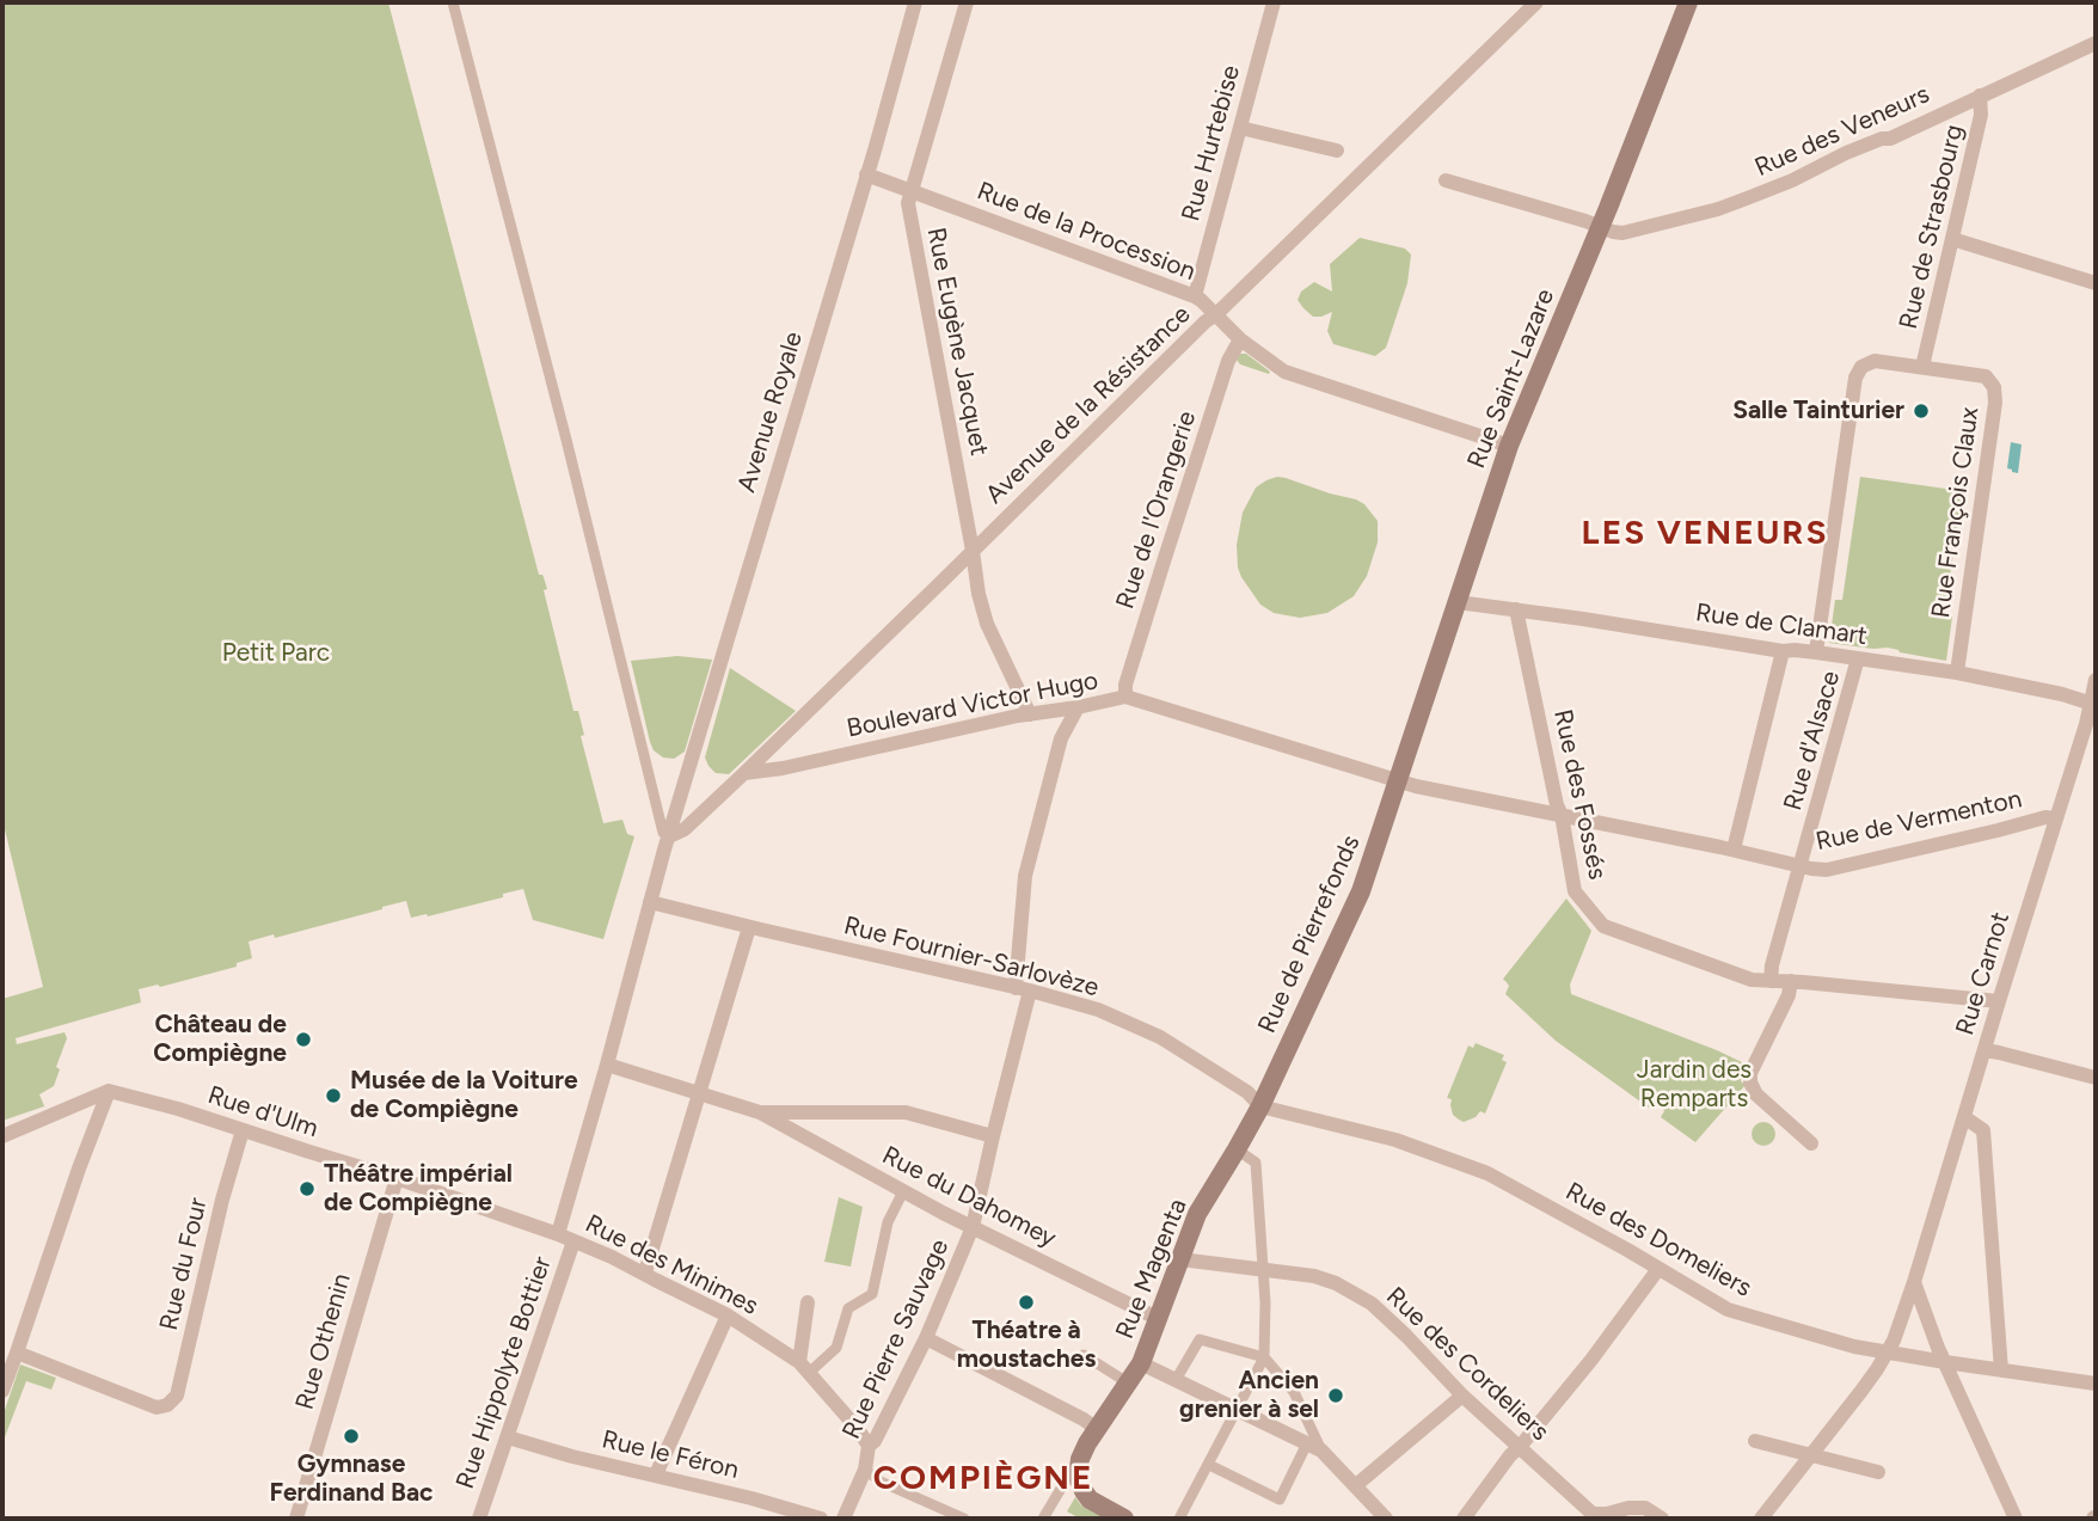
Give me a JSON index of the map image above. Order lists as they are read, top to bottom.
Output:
{
  "streets": {
    "main road": ["Rue Saint-Lazare", "Rue de Pierrefonds", "Rue Magenta"],
    "street": [
      "Rue des Veneurs",
      "Rue Hurtebise",
      "Rue de Strasbourg",
      "Rue de la Procession",
      "Rue Eugène Jacquet",
      "Avenue de la Résistance",
      "Avenue Royale",
      "Rue de l'Orangerie",
      "Rue François Claux",
      "Rue de Clamart",
      "Boulevard Victor Hugo",
      "Rue d'Alsace",
      "Rue des Fossés",
      "Rue de Vermenton",
      "Rue Fournier-Sarlovèze",
      "Rue Carnot",
      "Rue d'Ulm",
      "Rue du Dahomey",
      "Rue des Domeliers",
      "Rue du Four",
      "Rue des Minimes",
      "Rue Pierre Sauvage",
      "Rue Othenin",
      "Rue des Cordeliers",
      "Rue Hippolyte Bottier",
      "Rue le Féron"
    ]
  },
  "crossings": [
    ["Rue des Veneurs", "Rue de Strasbourg"],
    ["Rue des Veneurs", "Rue Saint-Lazare"],
    ["Rue Hurtebise", "Rue de la Procession"],
    ["Rue de Strasbourg", "Rue François Claux"],
    ["Rue de la Procession", "Rue Eugène Jacquet"],
    ["Rue de la Procession", "Rue Saint-Lazare"],
    ["Rue de la Procession", "Avenue de la Résistance"],
    ["Rue de la Procession", "Avenue Royale"],
    ["Rue de la Procession", "Rue de l'Orangerie"],
    ["Rue Eugène Jacquet", "Avenue de la Résistance"],
    ["Rue Eugène Jacquet", "Boulevard Victor Hugo"],
    ["Rue Eugène Jacquet", "Rue Pierre Sauvage"],
    ["Rue Saint-Lazare", "Rue de Clamart"],
    ["Rue Saint-Lazare", "Boulevard Victor Hugo"],
    ["Rue Saint-Lazare", "Rue de Vermenton"],
    ["Rue Saint-Lazare", "Rue de Pierrefonds"],
    ["Avenue de la Résistance", "Avenue Royale"],
    ["Avenue de la Résistance", "Boulevard Victor Hugo"],
    ["Avenue Royale", "Rue Fournier-Sarlovèze"],
    ["Avenue Royale", "Rue d'Ulm"],
    ["Avenue Royale", "Rue des Minimes"],
    ["Rue de l'Orangerie", "Boulevard Victor Hugo"],
    ["Rue François Claux", "Rue de Clamart"],
    ["Rue de Clamart", "Rue d'Alsace"],
    ["Rue de Clamart", "Rue des Fossés"],
    ["Rue de Clamart", "Rue Carnot"],
    ["Boulevard Victor Hugo", "Rue de Vermenton"],
    ["Boulevard Victor Hugo", "Rue de Pierrefonds"],
    ["Boulevard Victor Hugo", "Rue Pierre Sauvage"],
    ["Rue d'Alsace", "Rue des Fossés"],
    ["Rue d'Alsace", "Rue de Vermenton"],
    ["Rue des Fossés", "Rue de Vermenton"],
    ["Rue des Fossés", "Rue Carnot"],
    ["Rue de Vermenton", "Rue de Pierrefonds"],
    ["Rue de Vermenton", "Rue Carnot"],
    ["Rue de Pierrefonds", "Rue Fournier-Sarlovèze"],
    ["Rue de Pierrefonds", "Rue des Domeliers"],
    ["Rue de Pierrefonds", "Rue Magenta"],
    ["Rue Fournier-Sarlovèze", "Rue des Domeliers"],
    ["Rue Fournier-Sarlovèze", "Rue Magenta"],
    ["Rue Fournier-Sarlovèze", "Rue Pierre Sauvage"],
    ["Rue Carnot", "Rue des Domeliers"],
    ["Rue d'Ulm", "Rue du Four"],
    ["Rue d'Ulm", "Rue des Minimes"],
    ["Rue d'Ulm", "Rue Othenin"],
    ["Rue du Dahomey", "Rue Magenta"],
    ["Rue du Dahomey", "Rue Pierre Sauvage"],
    ["Rue des Domeliers", "Rue Magenta"],
    ["Rue des Minimes", "Rue Pierre Sauvage"],
    ["Rue des Minimes", "Rue Hippolyte Bottier"],
    ["Rue Magenta", "Rue des Cordeliers"],
    ["Rue Hippolyte Bottier", "Rue le Féron"]
  ],
  "districts": ["LES VENEURS", "COMPIÈGNE"],
  "parks": ["Petit Parc", "Jardin des Remparts"],
  "places": [
    "Salle Tainturier",
    "Château de Compiègne",
    "Musée de la Voiture de Compiègne",
    "Théâtre impérial de Compiègne",
    "Théatre à moustaches",
    "Ancien grenier à sel",
    "Gymnase Ferdinand Bac"
  ]
}
